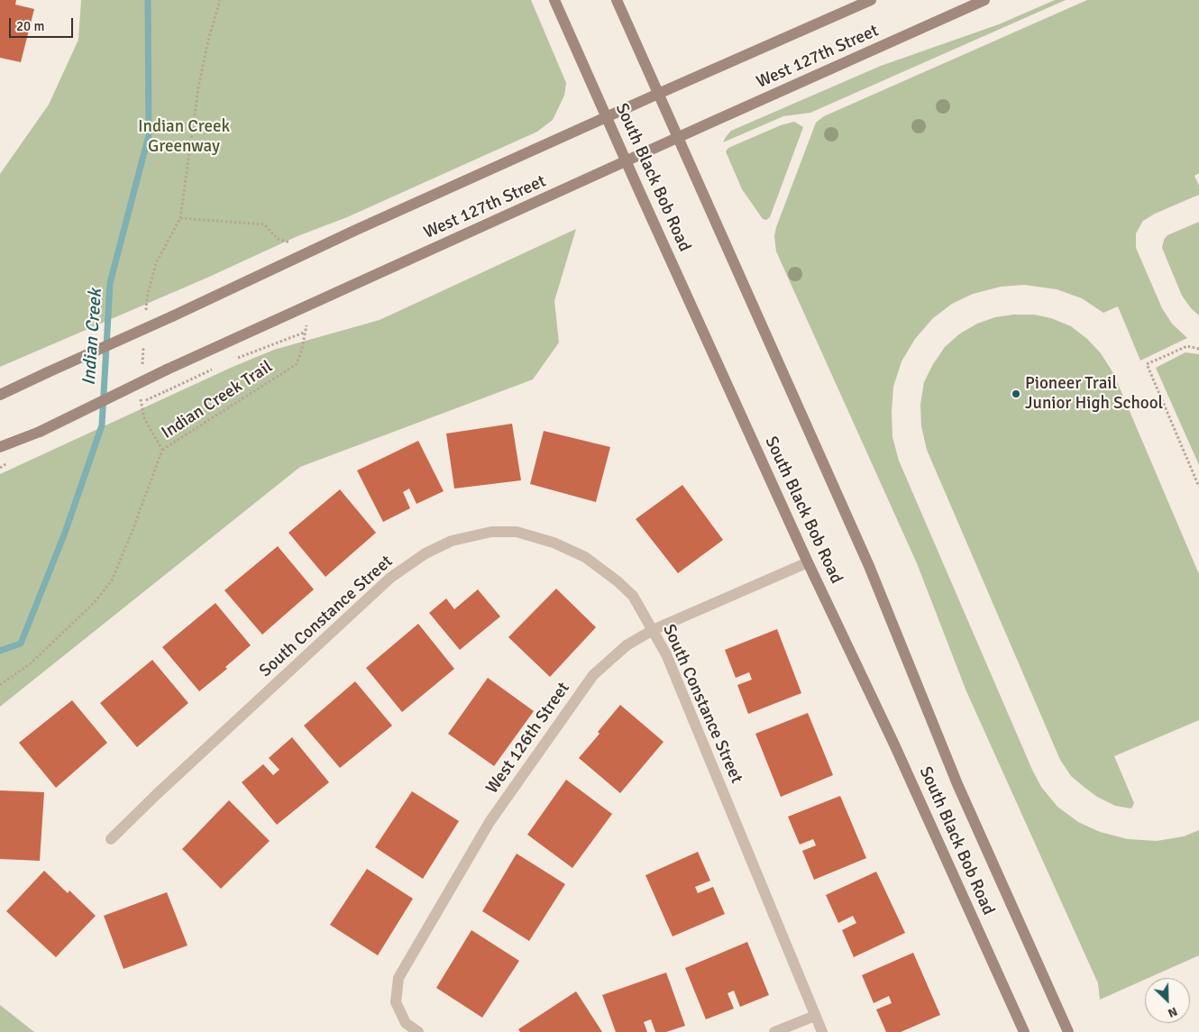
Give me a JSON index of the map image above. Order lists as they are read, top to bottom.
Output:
{
  "streets": {
    "main road": ["West 127th Street", "South Black Bob Road"],
    "street": ["South Constance Street", "West 126th Street"],
    "path": ["Indian Creek Trail"]
  },
  "crossings": [
    ["West 127th Street", "South Black Bob Road"],
    ["South Black Bob Road", "West 126th Street"],
    ["South Constance Street", "West 126th Street"]
  ],
  "water": ["Indian Creek"],
  "parks": ["Indian Creek Greenway"],
  "places": ["Pioneer Trail Junior High School"],
  "scale_bar": "20 m",
  "north": "bottom right"
}
